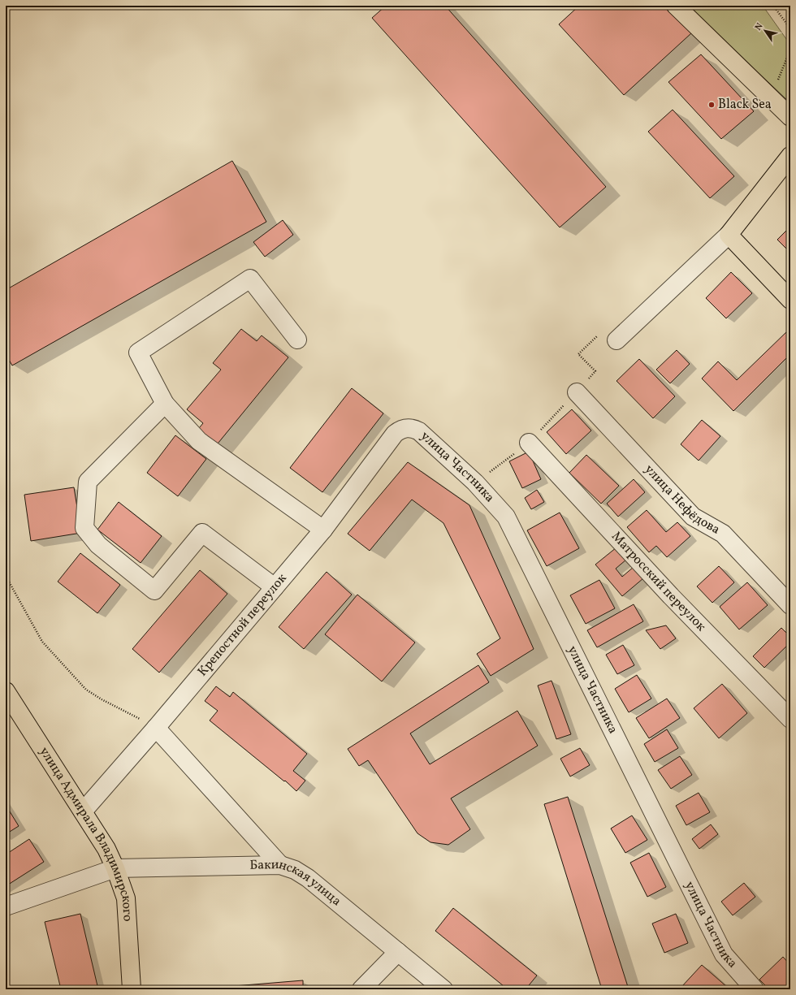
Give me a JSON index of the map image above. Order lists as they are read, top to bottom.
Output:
{
  "streets": {
    "main road": ["улица Адмирала Владимирского"],
    "street": [
      "улица Частника",
      "улица Нефёдова",
      "Матросский переулок",
      "Крепостной переулок",
      "Бакинская улица"
    ]
  },
  "crossings": [
    ["улица Частника", "Крепостной переулок"],
    ["Крепостной переулок", "улица Адмирала Владимирского"],
    ["улица Адмирала Владимирского", "Бакинская улица"]
  ],
  "places": ["Black Sea"],
  "north": "top left"
}
